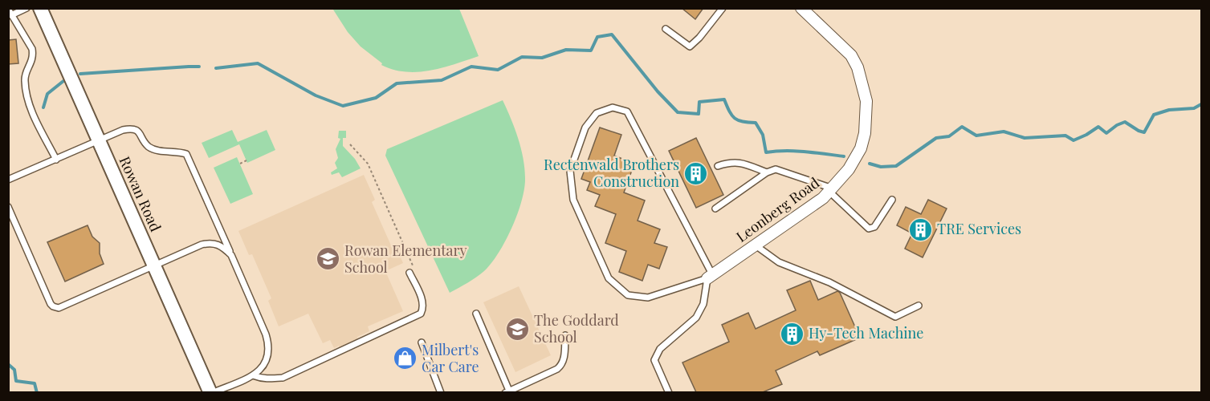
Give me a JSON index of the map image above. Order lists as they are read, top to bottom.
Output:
{
  "streets": {
    "street": ["Rowan Road", "Leonberg Road"]
  },
  "places": {
    "building": ["Rectenwald Brothers Construction", "TRE Services", "Hy-Tech Machine"],
    "school or university": ["Rowan Elementary School", "The Goddard School"],
    "shop": ["Milbert's Car Care"]
  }
}
